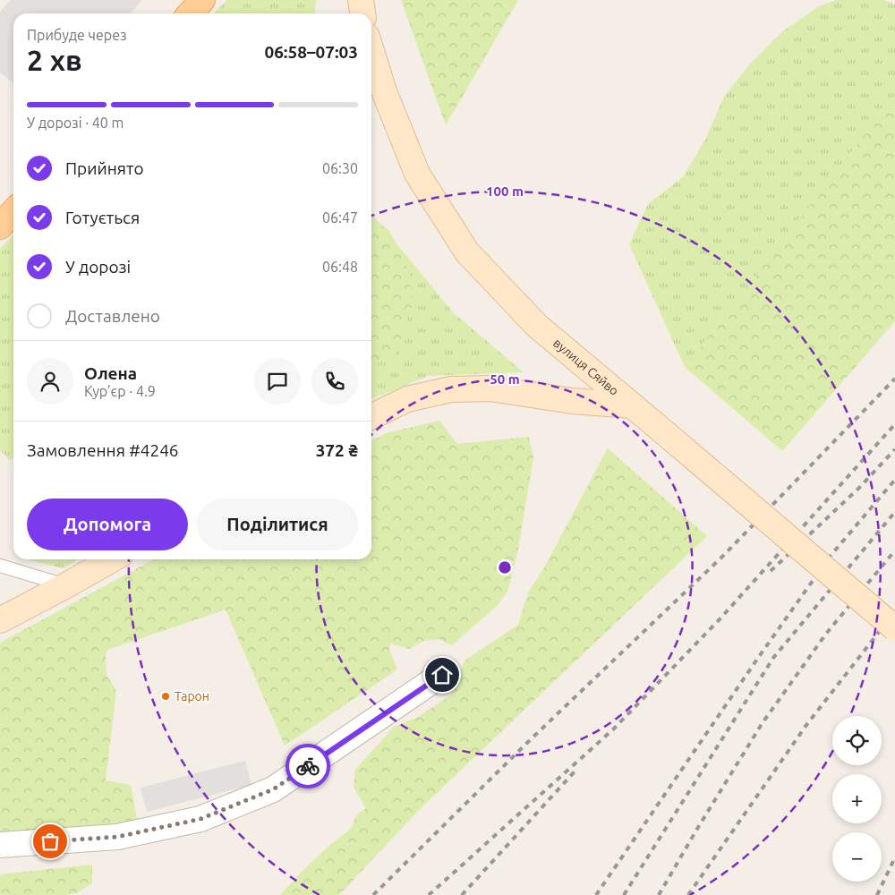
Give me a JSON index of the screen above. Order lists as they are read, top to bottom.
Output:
{
  "streets": {
    "main road": ["вулиця Сяйво"]
  },
  "places": ["Тарон"],
  "page": {
    "heading": ["2 хв", "Прибуде через", "06:58–07:03"],
    "panel": [
      "Олена",
      "Кур’єр · 4.9",
      "Замовлення #4246",
      "372 ₴"
    ],
    "bar": "У дорозі · 40 m",
    "list": [
      ["Прийнято", "06:30"],
      ["Готується", "06:47"],
      ["У дорозі", "06:48"],
      "Доставлено"
    ],
    "buttons": ["Допомога", "Поділитися"],
    "map_buttons": ["+", "−"]
  },
  "rings": ["100 m", "50 m"]
}
